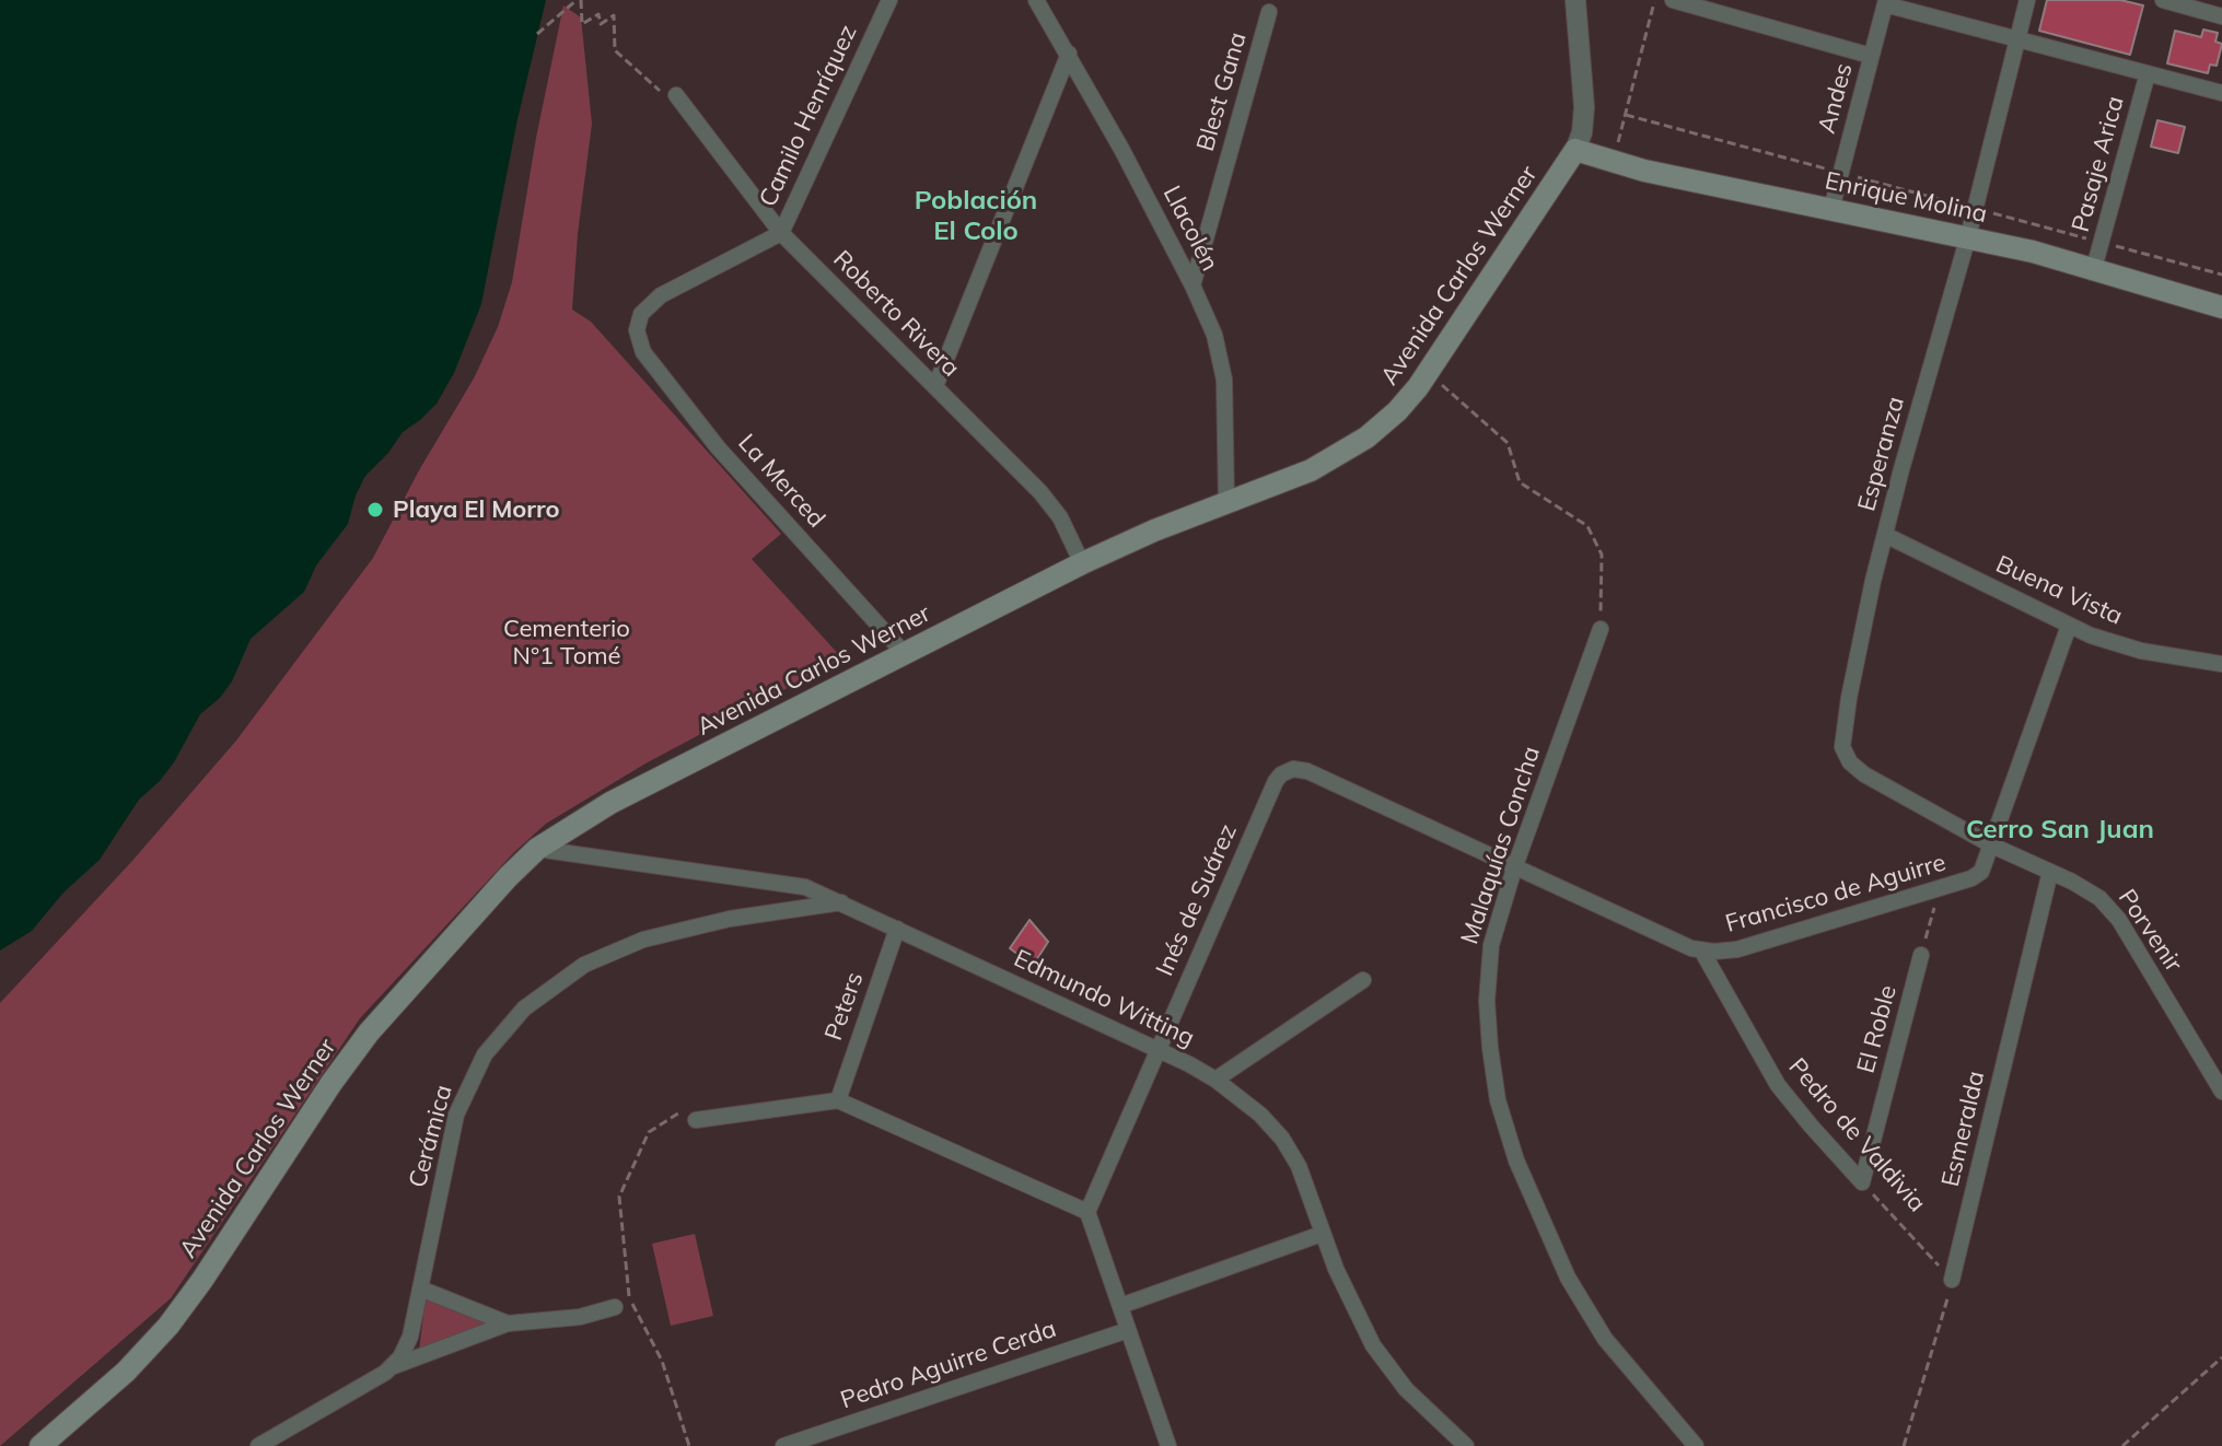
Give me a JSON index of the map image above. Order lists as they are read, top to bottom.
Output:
{
  "streets": {
    "main road": ["Enrique Molina", "Avenida Carlos Werner"],
    "street": [
      "Blest Gana",
      "Andes",
      "Camilo Henríquez",
      "Pasaje Arica",
      "Llacolén",
      "Roberto Rivera",
      "Esperanza",
      "La Merced",
      "Buena Vista",
      "Malaquías Concha",
      "Francisco de Aguirre",
      "Inés de Suárez",
      "Porvenir",
      "Edmundo Witting",
      "Peters",
      "El Roble",
      "Esmeralda",
      "Pedro de Valdivia",
      "Cerámica",
      "Pedro Aguirre Cerda"
    ]
  },
  "crossings": [
    ["Blest Gana", "Llacolén"],
    ["Andes", "Enrique Molina"],
    ["Camilo Henríquez", "Roberto Rivera"],
    ["Camilo Henríquez", "La Merced"],
    ["Pasaje Arica", "Enrique Molina"],
    ["Enrique Molina", "Avenida Carlos Werner"],
    ["Enrique Molina", "Esperanza"],
    ["Llacolén", "Avenida Carlos Werner"],
    ["Avenida Carlos Werner", "Roberto Rivera"],
    ["Avenida Carlos Werner", "La Merced"],
    ["Avenida Carlos Werner", "Edmundo Witting"],
    ["Esperanza", "Buena Vista"],
    ["Esperanza", "Francisco de Aguirre"],
    ["Esperanza", "Porvenir"],
    ["Buena Vista", "Francisco de Aguirre"],
    ["Malaquías Concha", "Inés de Suárez"],
    ["Francisco de Aguirre", "Porvenir"],
    ["Francisco de Aguirre", "Pedro de Valdivia"],
    ["Inés de Suárez", "Edmundo Witting"],
    ["Porvenir", "Esmeralda"],
    ["Edmundo Witting", "Peters"],
    ["Edmundo Witting", "Cerámica"],
    ["El Roble", "Pedro de Valdivia"],
    ["Esmeralda", "Pedro de Valdivia"]
  ],
  "districts": ["Población El Colo", "Cerro San Juan"],
  "parks": ["Cementerio N°1 Tomé"],
  "places": ["Playa El Morro"]
}
